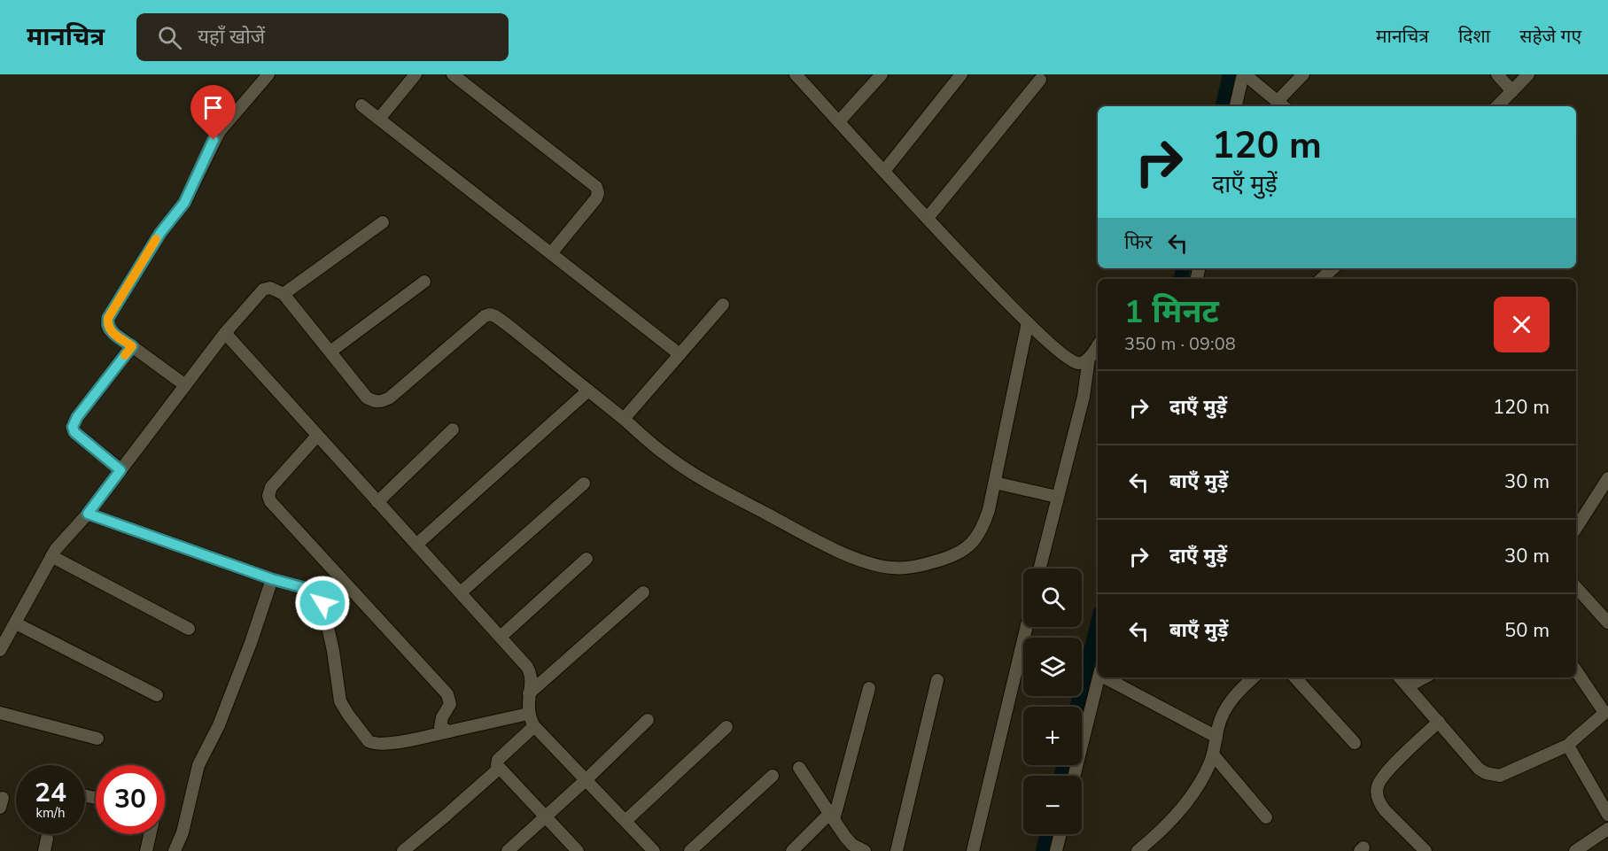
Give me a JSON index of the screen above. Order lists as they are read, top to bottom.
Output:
{
  "page": {
    "header": "मानचित्र",
    "search": "यहाँ खोजें",
    "nav": ["मानचित्र", "दिशा", "सहेजे गए"],
    "turn": ["120 m", "दाएँ मुड़ें"],
    "then": "फिर",
    "heading": ["1 मिनट", "350 m · 09:08"],
    "list": [
      {
        "name": "दाएँ मुड़ें",
        "value": "120 m"
      },
      {
        "name": "बाएँ मुड़ें",
        "value": "30 m"
      },
      {
        "name": "दाएँ मुड़ें",
        "value": "30 m"
      },
      {
        "name": "बाएँ मुड़ें",
        "value": "50 m"
      }
    ],
    "map_buttons": ["+", "−"],
    "speed": "24 km/h",
    "limit": "30"
  }
}
